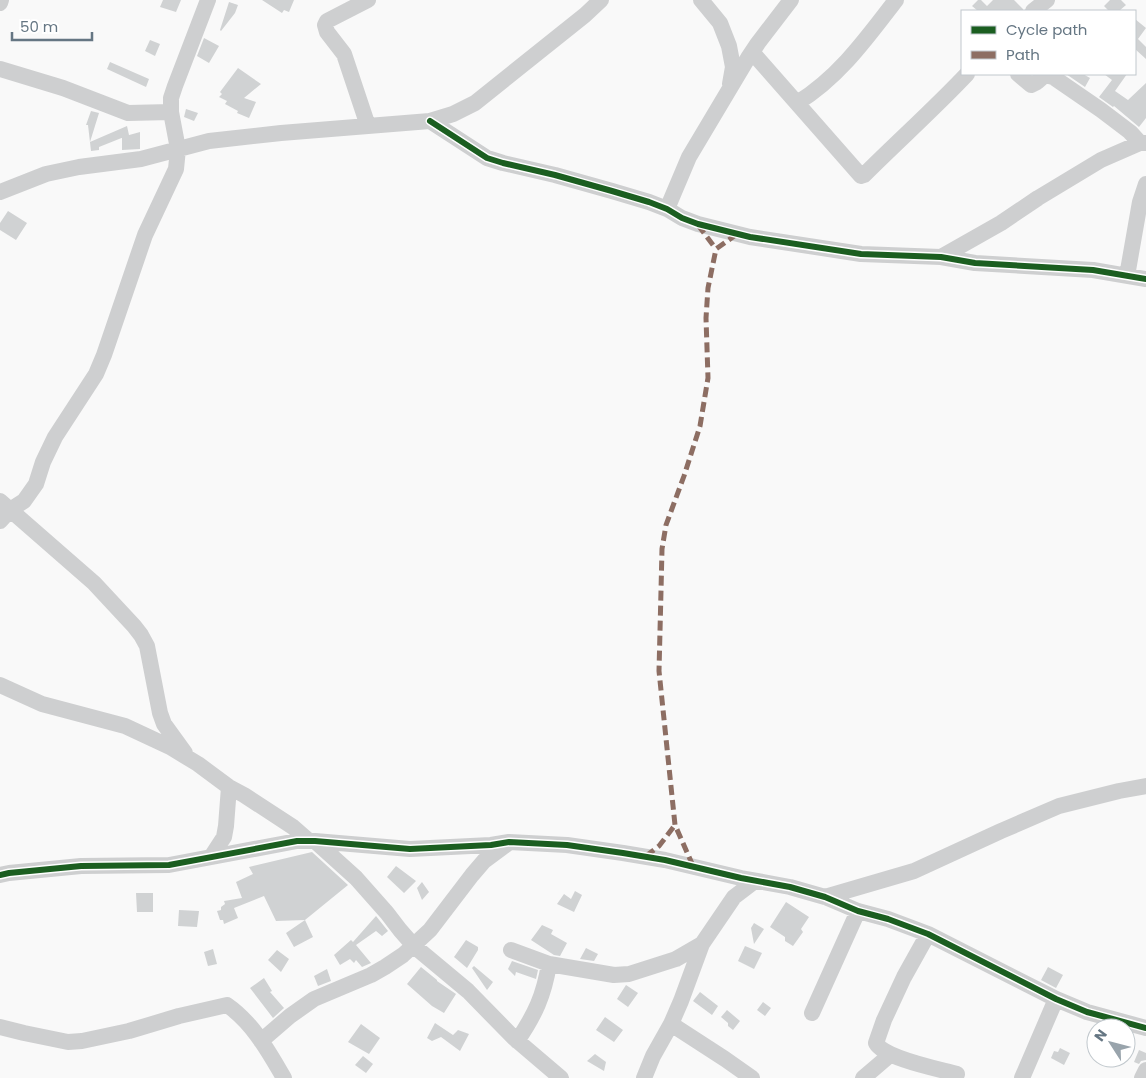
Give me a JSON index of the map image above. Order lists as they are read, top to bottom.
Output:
{
  "legend": ["Cycle path", "Path"],
  "scale_bar": "50 m",
  "north": "top left"
}
